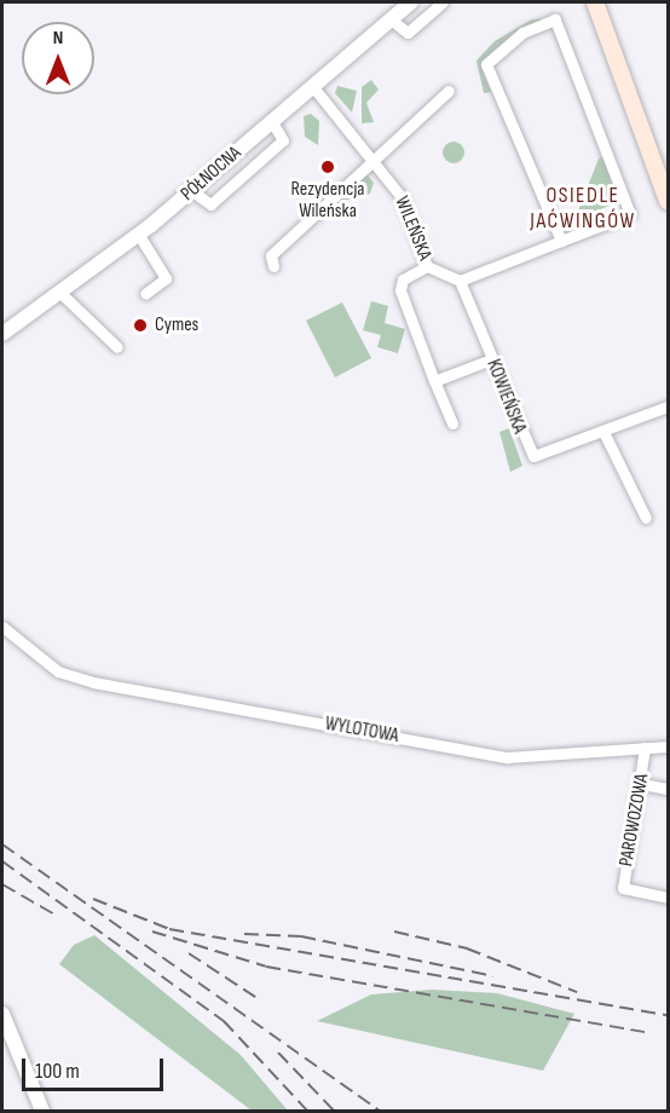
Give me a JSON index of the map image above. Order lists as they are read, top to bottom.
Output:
{
  "streets": {
    "street": [
      "PÓŁNOCNA",
      "WILEŃSKA",
      "KOWIEŃSKA",
      "WYLOTOWA",
      "PAROWOZOWA"
    ]
  },
  "crossings": [
    ["PÓŁNOCNA", "WILEŃSKA"],
    ["WILEŃSKA", "KOWIEŃSKA"],
    ["WYLOTOWA", "PAROWOZOWA"]
  ],
  "districts": ["OSIEDLE JAĆWINGÓW"],
  "places": ["Rezydencja Wileńska", "Cymes"],
  "scale_bar": "100 m",
  "north": "top"
}
